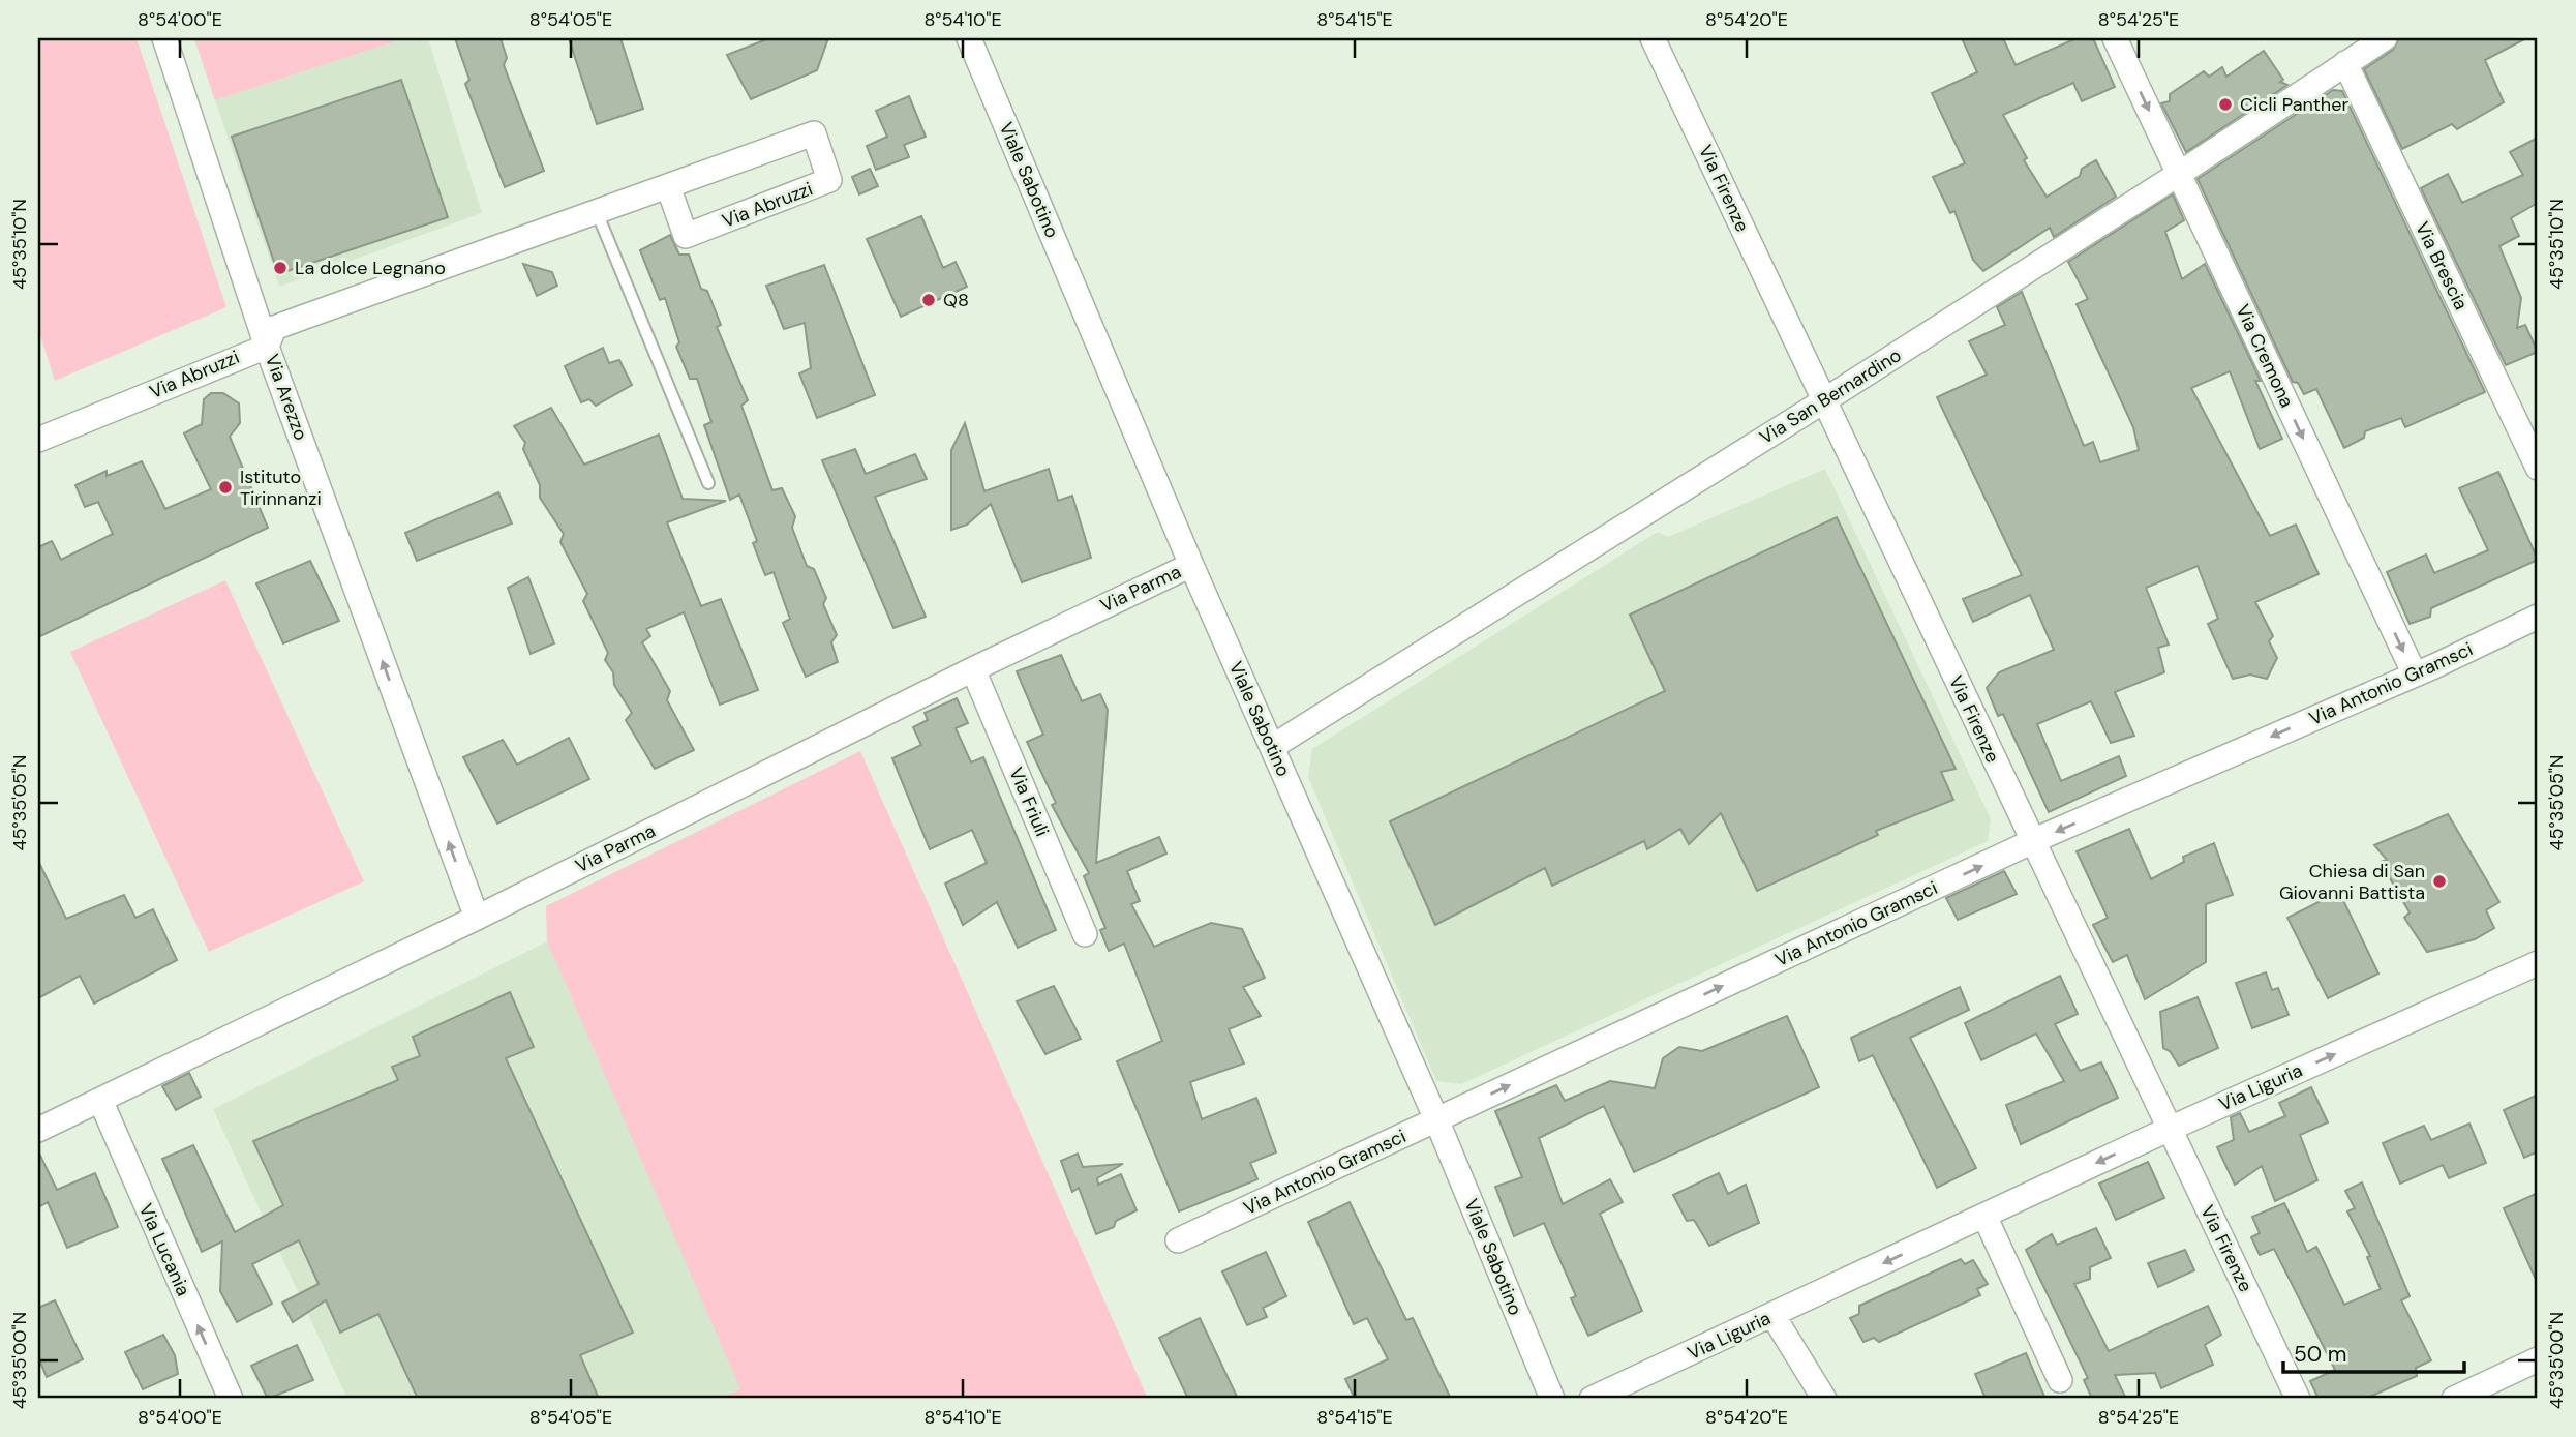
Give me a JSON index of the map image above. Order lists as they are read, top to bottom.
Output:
{
  "streets": {
    "street": [
      "Viale Sabotino",
      "Via Firenze",
      "Via Abruzzi",
      "Via Brescia",
      "Via Cremona",
      "Via San Bernardino",
      "Via Arezzo",
      "Via Parma",
      "Via Antonio Gramsci",
      "Via Friuli",
      "Via Liguria",
      "Via Lucania"
    ]
  },
  "crossings": [
    ["Viale Sabotino", "Via San Bernardino"],
    ["Viale Sabotino", "Via Parma"],
    ["Viale Sabotino", "Via Antonio Gramsci"],
    ["Via Firenze", "Via San Bernardino"],
    ["Via Firenze", "Via Antonio Gramsci"],
    ["Via Firenze", "Via Liguria"],
    ["Via Abruzzi", "Via Arezzo"],
    ["Via Brescia", "Via San Bernardino"],
    ["Via Cremona", "Via San Bernardino"],
    ["Via Cremona", "Via Antonio Gramsci"],
    ["Via Arezzo", "Via Parma"],
    ["Via Parma", "Via Friuli"],
    ["Via Parma", "Via Lucania"]
  ],
  "one_way": ["Via Cremona", "Via Arezzo", "Via Lucania"],
  "places": [
    "Cicli Panther",
    "La dolce Legnano",
    "Q8",
    "Istituto Tirinnanzi",
    "Chiesa di San Giovanni Battista"
  ],
  "scale_bar": "50 m",
  "coordinates": [
    "8°54'00\"E",
    "8°54'05\"E",
    "8°54'10\"E",
    "8°54'15\"E",
    "8°54'20\"E",
    "8°54'25\"E",
    "45°35'10\"N",
    "45°35'05\"N",
    "45°35'00\"N"
  ]
}
